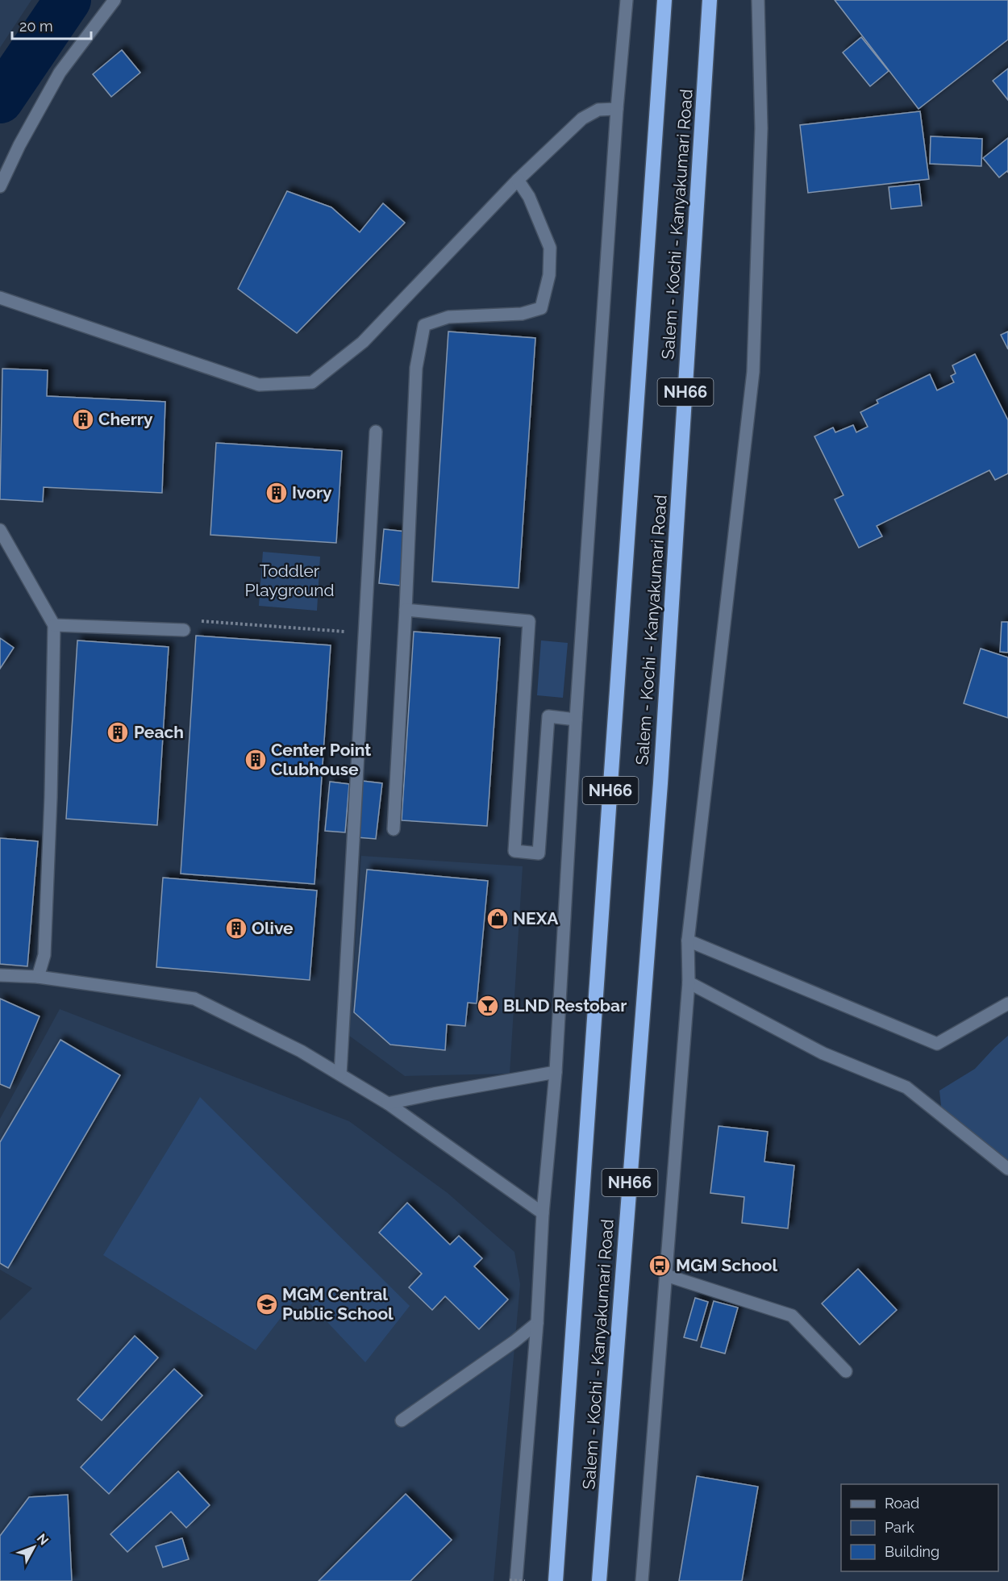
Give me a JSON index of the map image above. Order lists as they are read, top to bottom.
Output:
{
  "streets": {
    "highway": ["Salem - Kochi - Kanyakumari Road", "NH66"]
  },
  "parks": ["Toddler Playground"],
  "places": {
    "building": [
      "Cherry",
      "Ivory",
      "Peach",
      "Center Point Clubhouse",
      "Olive"
    ],
    "shop": ["NEXA"],
    "bar": ["BLND Restobar"],
    "bus stop": ["MGM School"],
    "school or university": ["MGM Central Public School"]
  },
  "legend": ["Road", "Park", "Building"],
  "scale_bar": "20 m",
  "north": "top right"
}
